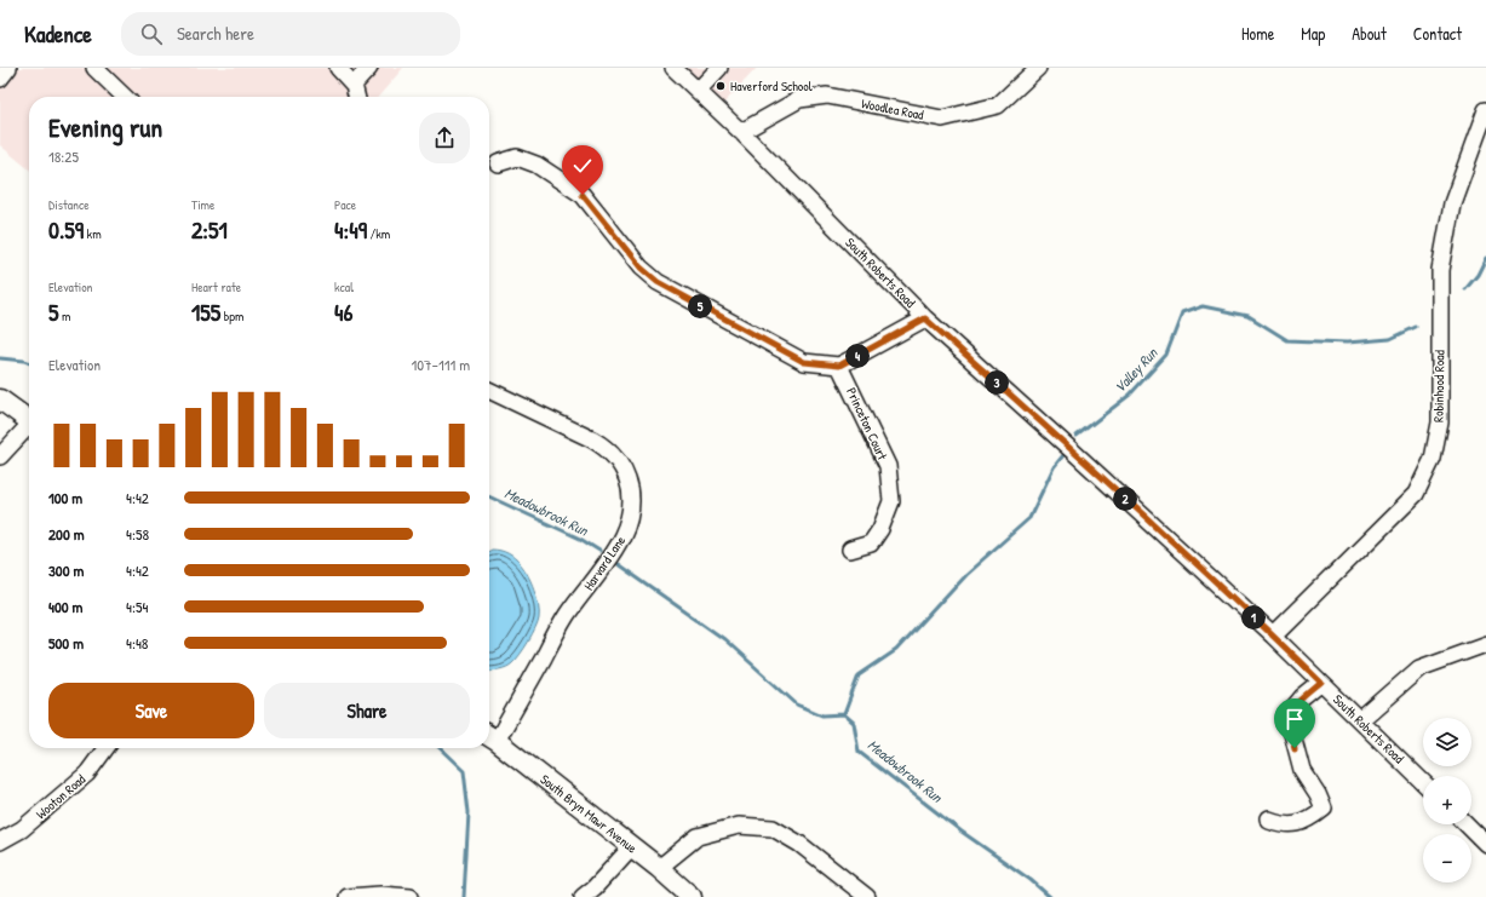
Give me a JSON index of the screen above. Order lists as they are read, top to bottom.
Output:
{
  "streets": {
    "main road": ["South Bryn Mawr Avenue"],
    "street": [
      "Woodlea Road",
      "South Roberts Road",
      "Robinhood Road",
      "Princeton Court",
      "Harvard Lane",
      "Wooton Road"
    ]
  },
  "crossings": [
    ["Woodlea Road", "South Roberts Road"],
    ["South Roberts Road", "Robinhood Road"],
    ["Harvard Lane", "South Bryn Mawr Avenue"]
  ],
  "water": ["Valley Run", "Meadowbrook Run"],
  "places": ["Haverford School"],
  "page": {
    "header": "Kadence",
    "search": "Search here",
    "nav": [
      "Home",
      "Map",
      "About",
      "Contact"
    ],
    "heading": ["Evening run", "18:25"],
    "stats": [
      ["Distance", "0.59 km"],
      ["Time", "2:51"],
      ["Pace", "4:49 /km"],
      ["Elevation", "5 m"],
      ["Heart rate", "155 bpm"],
      ["kcal", "46"]
    ],
    "pins": [
      "5",
      "4",
      "3",
      "2",
      "1"
    ],
    "chart": ["Elevation", "107–111 m"],
    "list": [
      {
        "name": "100 m",
        "note": "4:42"
      },
      {
        "name": "200 m",
        "note": "4:58"
      },
      {
        "name": "300 m",
        "note": "4:42"
      },
      {
        "name": "400 m",
        "note": "4:54"
      },
      {
        "name": "500 m",
        "note": "4:48"
      }
    ],
    "buttons": ["Save", "Share"],
    "map_buttons": ["+", "−"]
  }
}
